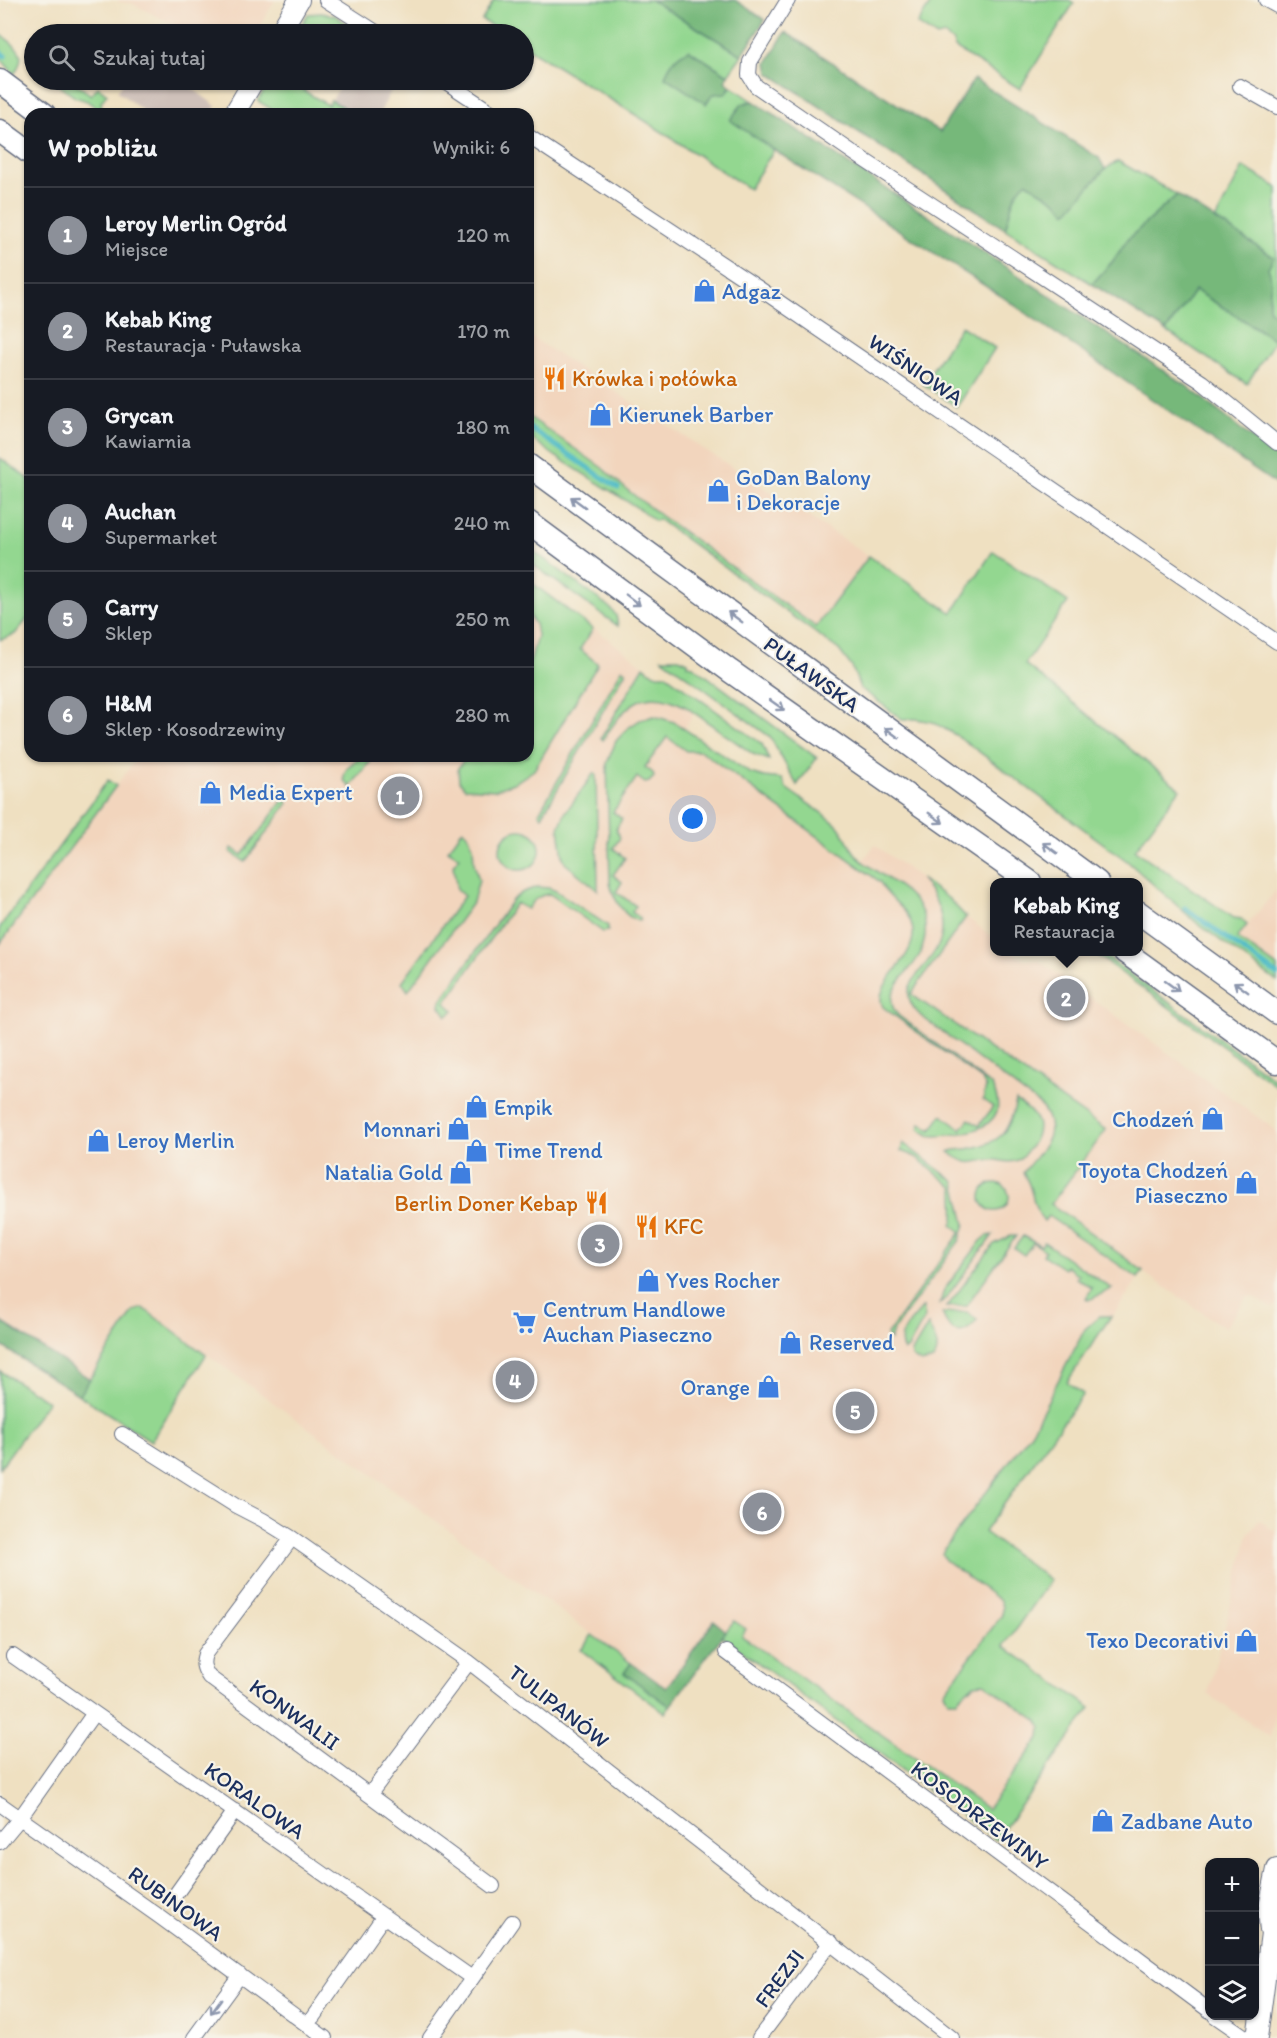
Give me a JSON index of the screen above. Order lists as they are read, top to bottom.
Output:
{
  "streets": {
    "main road": ["PUŁAWSKA"],
    "street": [
      "WIŚNIOWA",
      "TULIPANÓW",
      "KONWALII",
      "KORALOWA",
      "KOSODRZEWINY",
      "RUBINOWA",
      "FREZJI"
    ]
  },
  "crossings": [
    ["TULIPANÓW", "KONWALII"],
    ["TULIPANÓW", "FREZJI"]
  ],
  "places": {
    "shop": [
      "Adgaz",
      "Kierunek Barber",
      "GoDan Balony i Dekoracje",
      "Media Expert",
      "Empik",
      "Chodzeń",
      "Monnari",
      "Leroy Merlin",
      "Time Trend",
      "Natalia Gold",
      "Toyota Chodzeń Piaseczno",
      "Yves Rocher",
      "Reserved",
      "Orange",
      "Texo Decorativi",
      "Zadbane Auto"
    ],
    "restaurant": ["Krówka i połówka", "Berlin Doner Kebap", "KFC"],
    "supermarket": ["Centrum Handlowe Auchan Piaseczno"]
  },
  "page": {
    "search": "Szukaj tutaj",
    "heading": ["W pobliżu", "Wyniki: 6"],
    "list": [
      {
        "mark": "1",
        "name": "Leroy Merlin Ogród",
        "note": "Miejsce",
        "value": "120 m"
      },
      {
        "mark": "2",
        "name": "Kebab King",
        "note": "Restauracja · Puławska",
        "value": "170 m"
      },
      {
        "mark": "3",
        "name": "Grycan",
        "note": "Kawiarnia",
        "value": "180 m"
      },
      {
        "mark": "4",
        "name": "Auchan",
        "note": "Supermarket",
        "value": "240 m"
      },
      {
        "mark": "5",
        "name": "Carry",
        "note": "Sklep",
        "value": "250 m"
      },
      {
        "mark": "6",
        "name": "H&M",
        "note": "Sklep · Kosodrzewiny",
        "value": "280 m"
      }
    ],
    "pins": [
      "1",
      "2",
      "3",
      "4",
      "5",
      "6"
    ],
    "popup": ["Kebab King", "Restauracja"],
    "map_buttons": ["+", "−"]
  }
}
